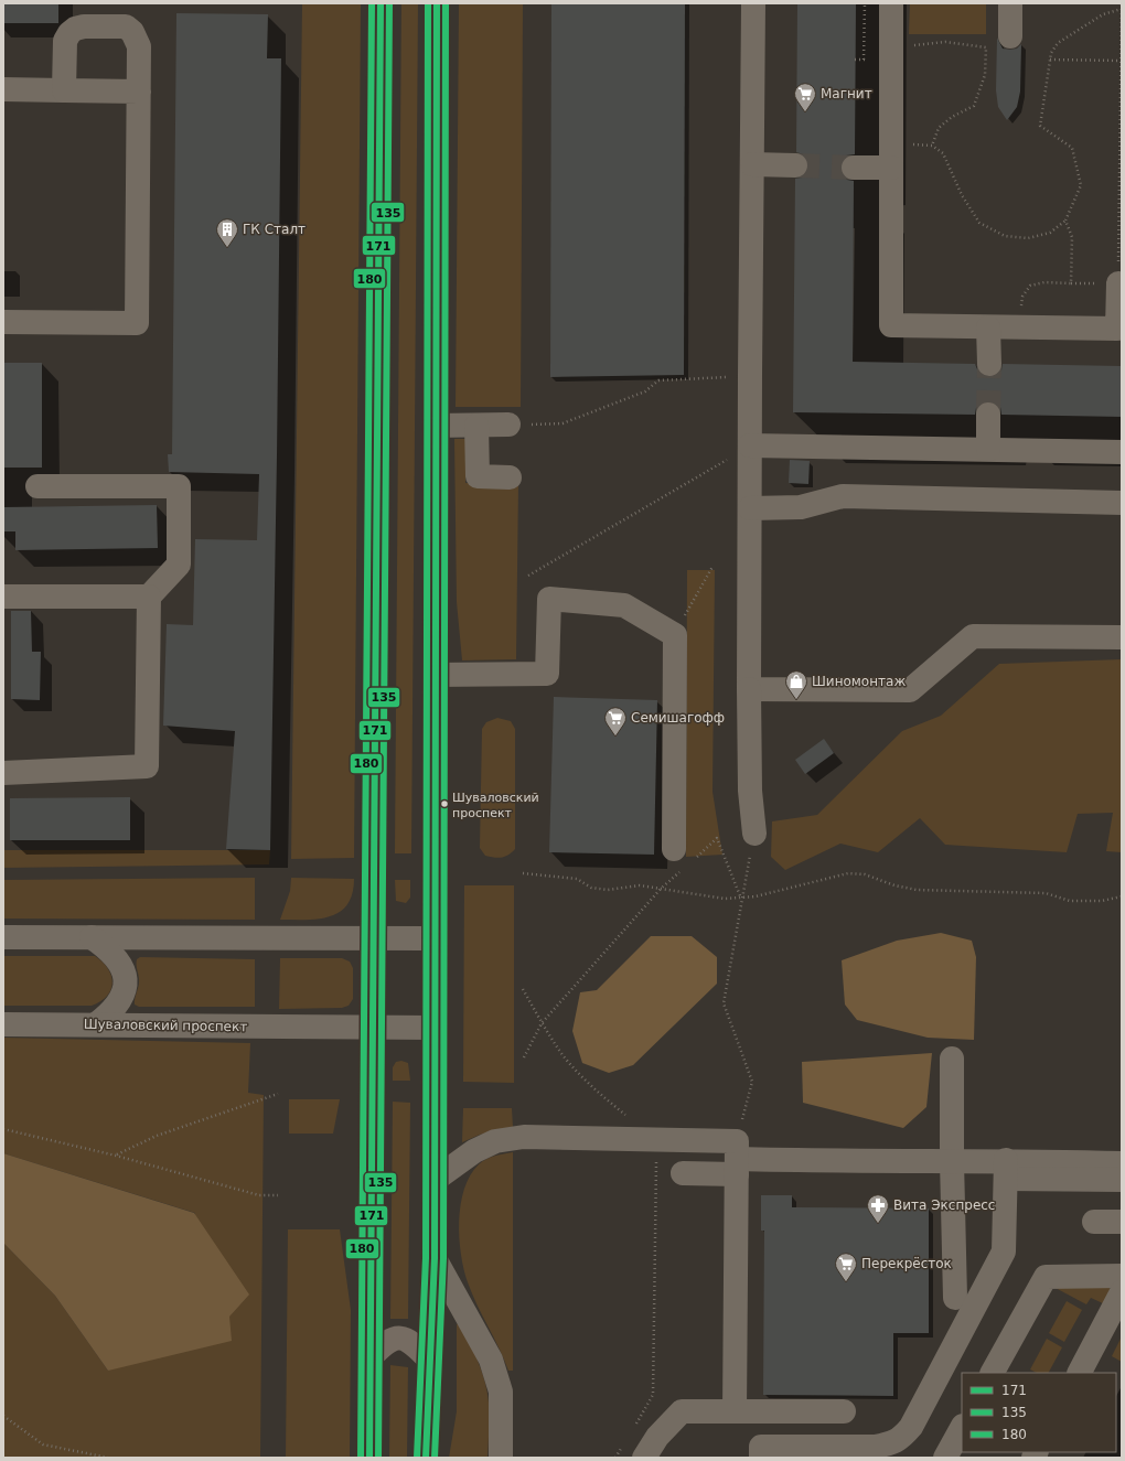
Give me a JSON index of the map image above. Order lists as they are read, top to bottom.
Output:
{
  "streets": {
    "street": ["Шуваловский проспект"]
  },
  "places": {
    "supermarket": ["Магнит", "Семишагофф", "Перекрёсток"],
    "building": ["ГК Сталт"],
    "shop": ["Шиномонтаж"],
    "other": ["Шуваловский проспект"],
    "pharmacy": ["Вита Экспресс"]
  },
  "lines": ["transit line 171", "transit line 135", "transit line 180"],
  "legend": ["171", "135", "180"]
}
